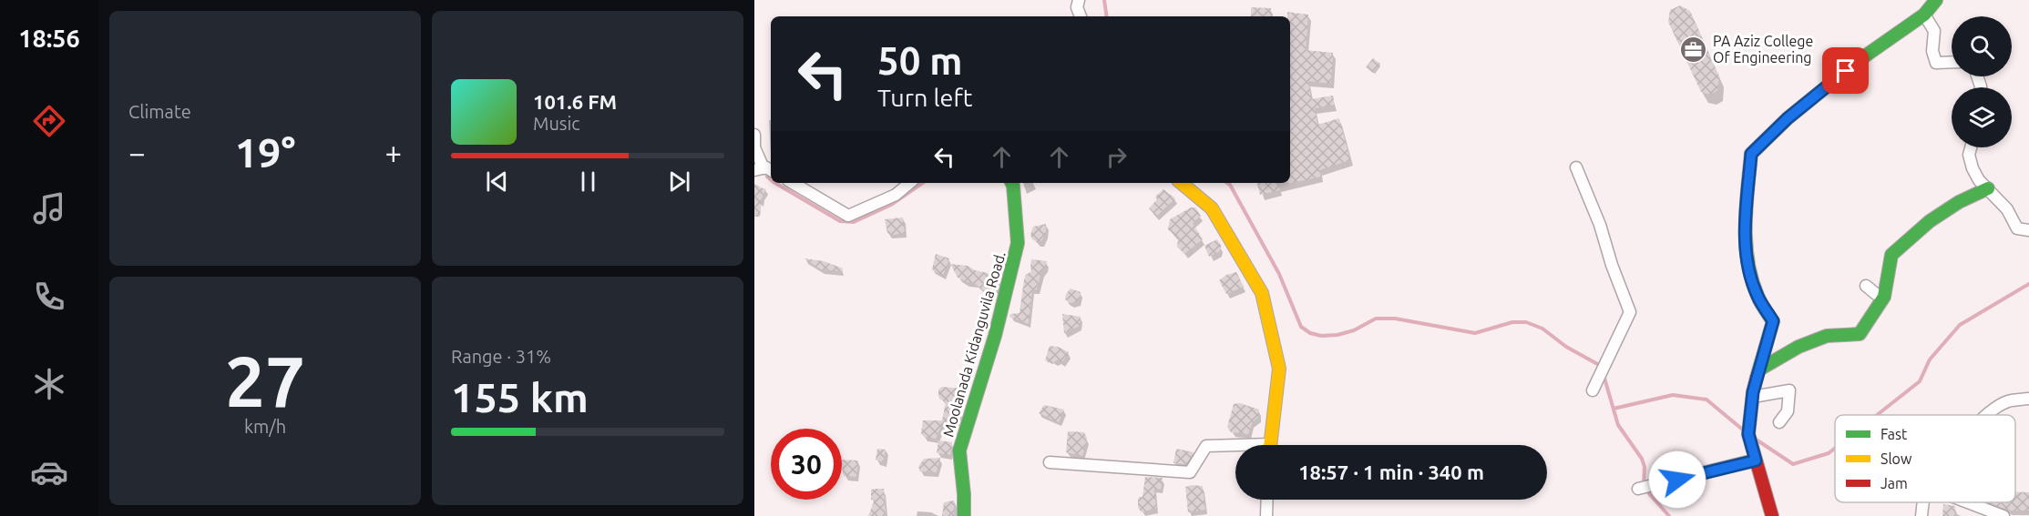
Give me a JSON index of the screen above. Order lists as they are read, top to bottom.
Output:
{
  "streets": {
    "street": ["Moolanada Kidanguvila Road."]
  },
  "places": {
    "office": ["PA Aziz College Of Engineering"]
  },
  "legend": ["Fast", "Slow", "Jam"],
  "page": {
    "tabs": "18:56",
    "tile": [
      "Climate",
      ["27", "km/h"],
      ["Range · 31%", "155 km"]
    ],
    "turn": ["50 m", "Turn left"],
    "song": ["101.6 FM", "Music"],
    "heat": ["−", "19°", "+"],
    "limit": "30",
    "trip": "18:57 · 1 min · 340 m"
  }
}
